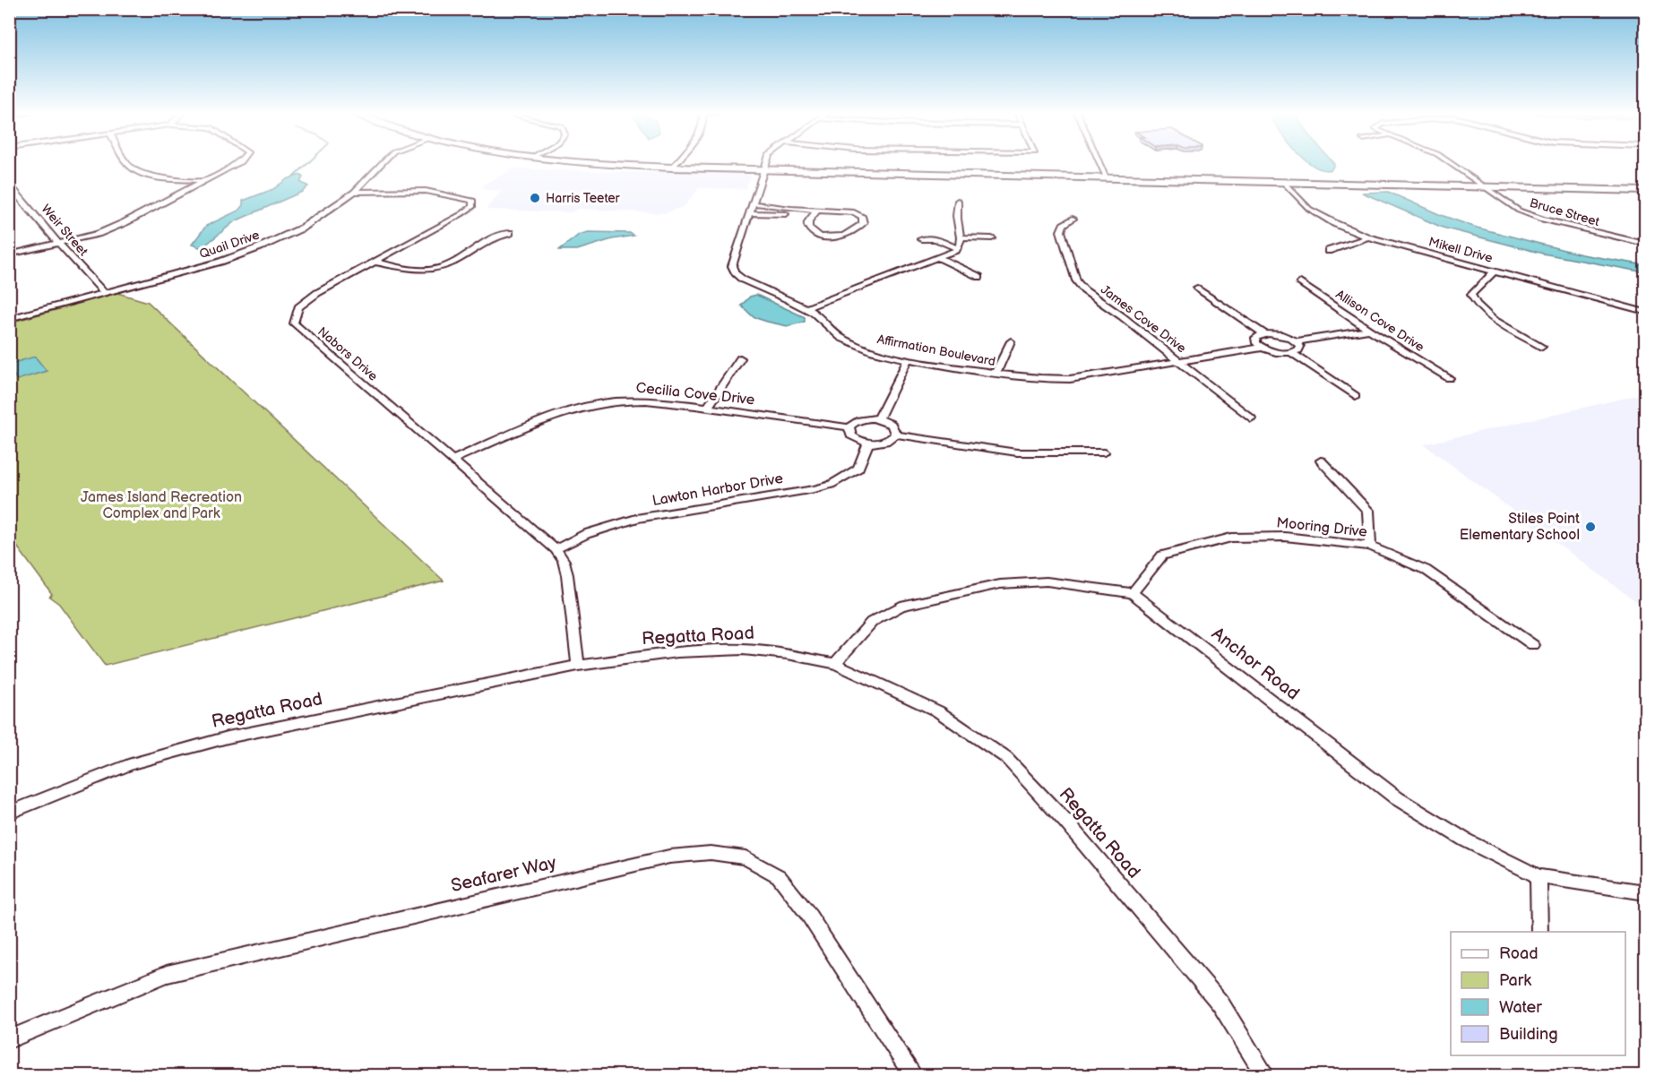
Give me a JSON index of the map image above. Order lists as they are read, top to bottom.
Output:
{
  "streets": {
    "street": [
      "Bruce Street",
      "Weir Street",
      "Quail Drive",
      "Mikell Drive",
      "James Cove Drive",
      "Allison Cove Drive",
      "Affirmation Boulevard",
      "Nabors Drive",
      "Cecilia Cove Drive",
      "Lawton Harbor Drive",
      "Mooring Drive",
      "Regatta Road",
      "Anchor Road",
      "Seafarer Way"
    ]
  },
  "crossings": [
    ["Weir Street", "Quail Drive"],
    ["Quail Drive", "Nabors Drive"],
    ["James Cove Drive", "Affirmation Boulevard"],
    ["Nabors Drive", "Cecilia Cove Drive"],
    ["Nabors Drive", "Lawton Harbor Drive"],
    ["Nabors Drive", "Regatta Road"],
    ["Mooring Drive", "Anchor Road"]
  ],
  "parks": ["James Island Recreation Complex and Park"],
  "places": ["Harris Teeter", "Stiles Point Elementary School"],
  "legend": [
    "Road",
    "Park",
    "Water",
    "Building"
  ]
}
